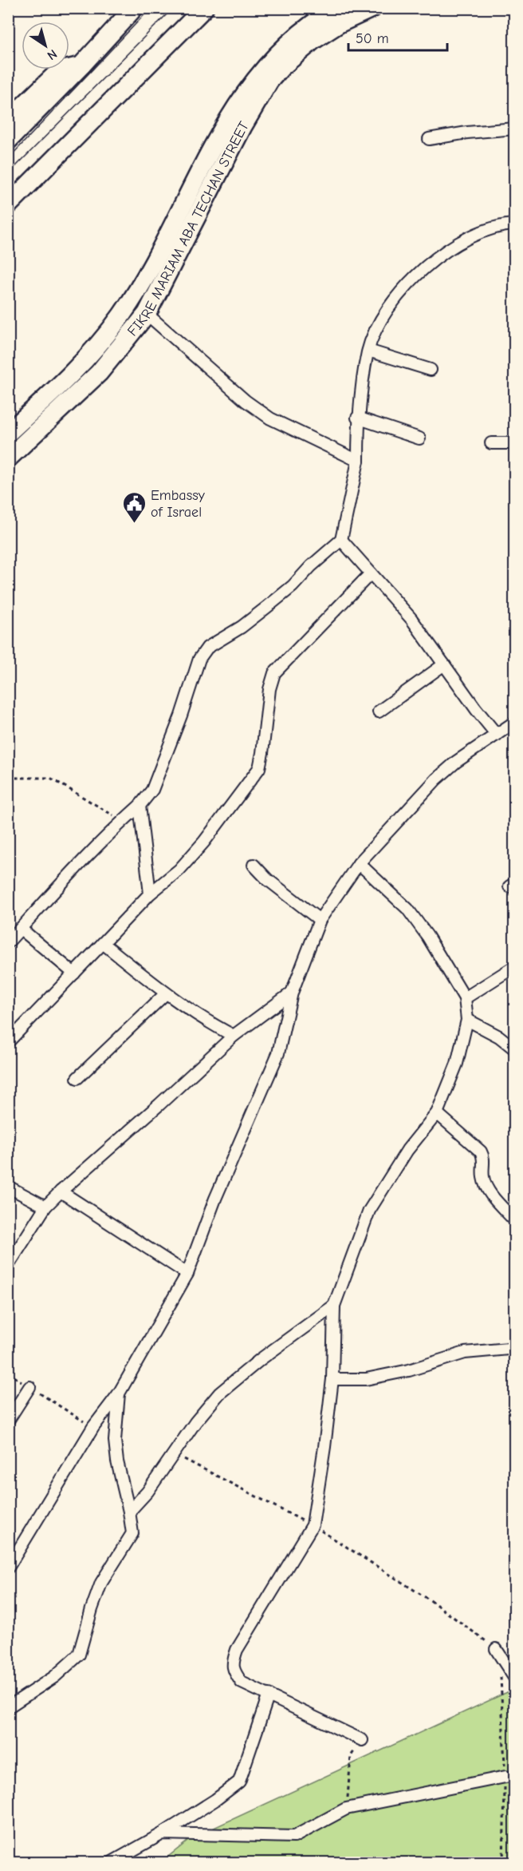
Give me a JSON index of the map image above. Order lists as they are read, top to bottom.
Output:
{
  "streets": {
    "main road": ["FIKRE MARIAM ABA TECHAN STREET"]
  },
  "places": {
    "public building": ["Embassy of Israel"]
  },
  "scale_bar": "50 m",
  "north": "bottom right"
}
